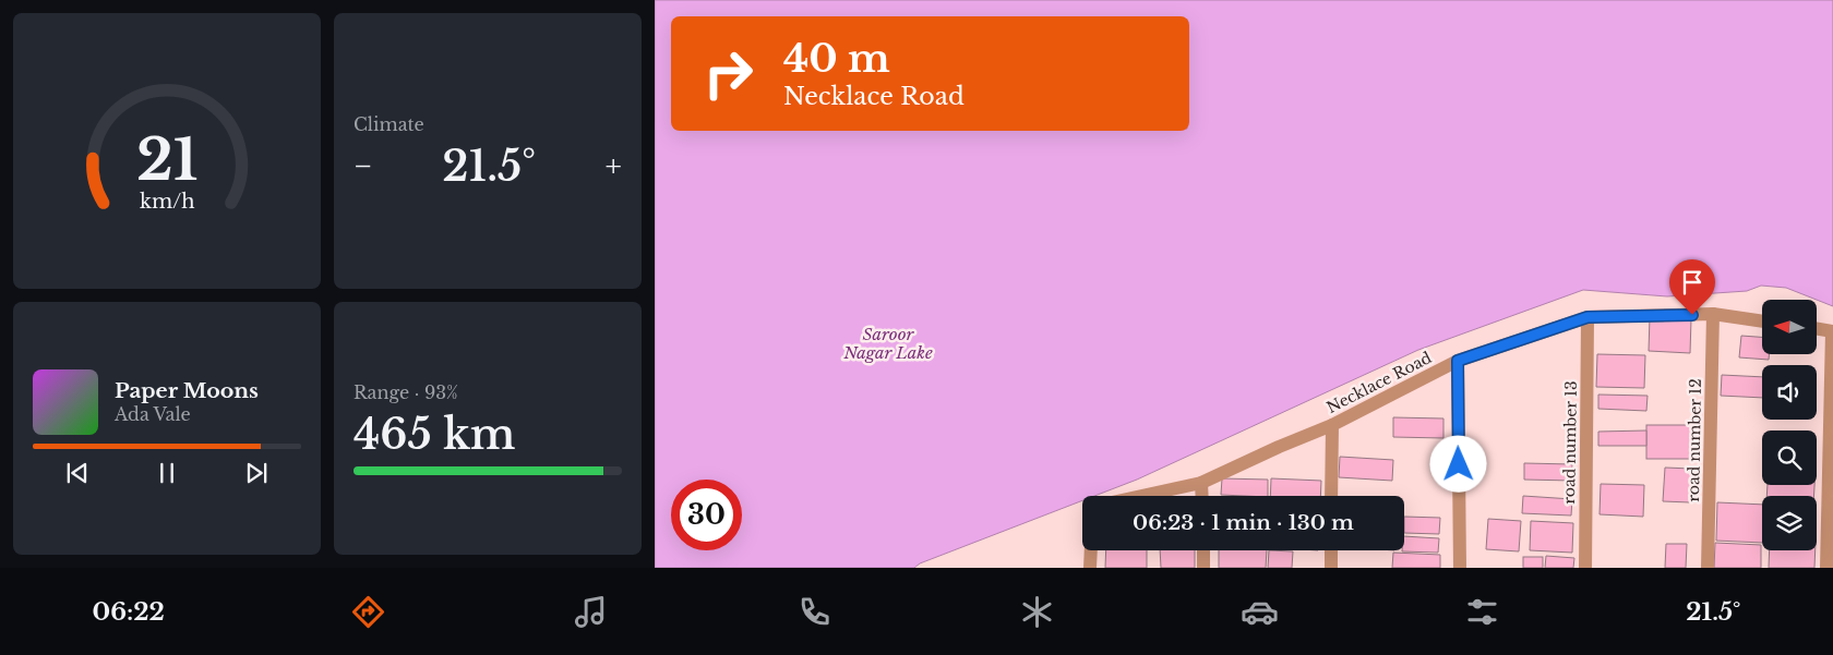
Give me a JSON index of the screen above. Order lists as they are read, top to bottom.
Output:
{
  "streets": {
    "street": ["Necklace Road", "road number 12", "road number 13"]
  },
  "crossings": [
    ["Necklace Road", "road number 12"],
    ["Necklace Road", "road number 13"]
  ],
  "water": ["Saroor Nagar Lake"],
  "north": "left",
  "page": {
    "tile": [
      "Climate",
      ["Range · 93%", "465 km"]
    ],
    "turn": ["40 m", "Necklace Road"],
    "heat": ["−", "21.5°", "+"],
    "song": ["Paper Moons", "Ada Vale"],
    "limit": "30",
    "trip": "06:23 · 1 min · 130 m",
    "tabs": ["06:22", "21.5°"],
    "gauge": ["21", "km/h"]
  }
}
